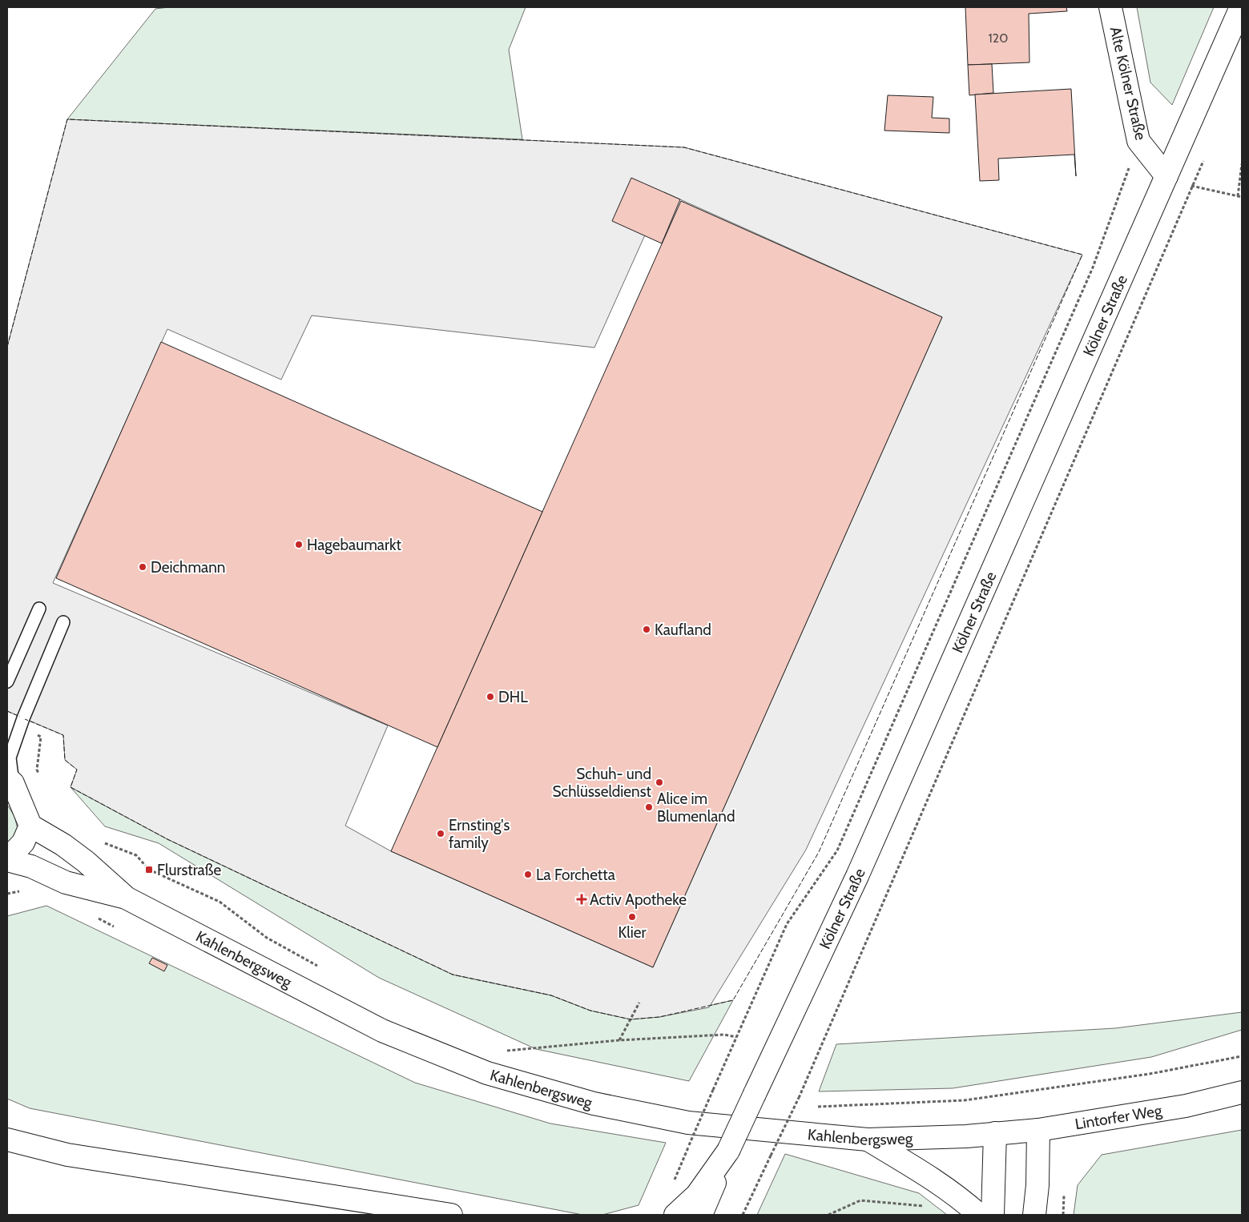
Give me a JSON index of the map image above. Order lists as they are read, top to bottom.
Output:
{
  "streets": {
    "main road": [
      "Alte Kölner Straße",
      "Kölner Straße",
      "Kahlenbergsweg",
      "Lintorfer Weg"
    ]
  },
  "crossings": [
    ["Alte Kölner Straße", "Kölner Straße"],
    ["Kahlenbergsweg", "Lintorfer Weg"]
  ],
  "places": {
    "other": [
      "Hagebaumarkt",
      "Deichmann",
      "Kaufland",
      "DHL",
      "Schuh- und Schlüsseldienst",
      "Alice im Blumenland",
      "Ernsting's family",
      "La Forchetta",
      "Klier"
    ],
    "transit": ["Flurstraße"],
    "health": ["Activ Apotheke"]
  },
  "house_numbers": ["120"]
}
